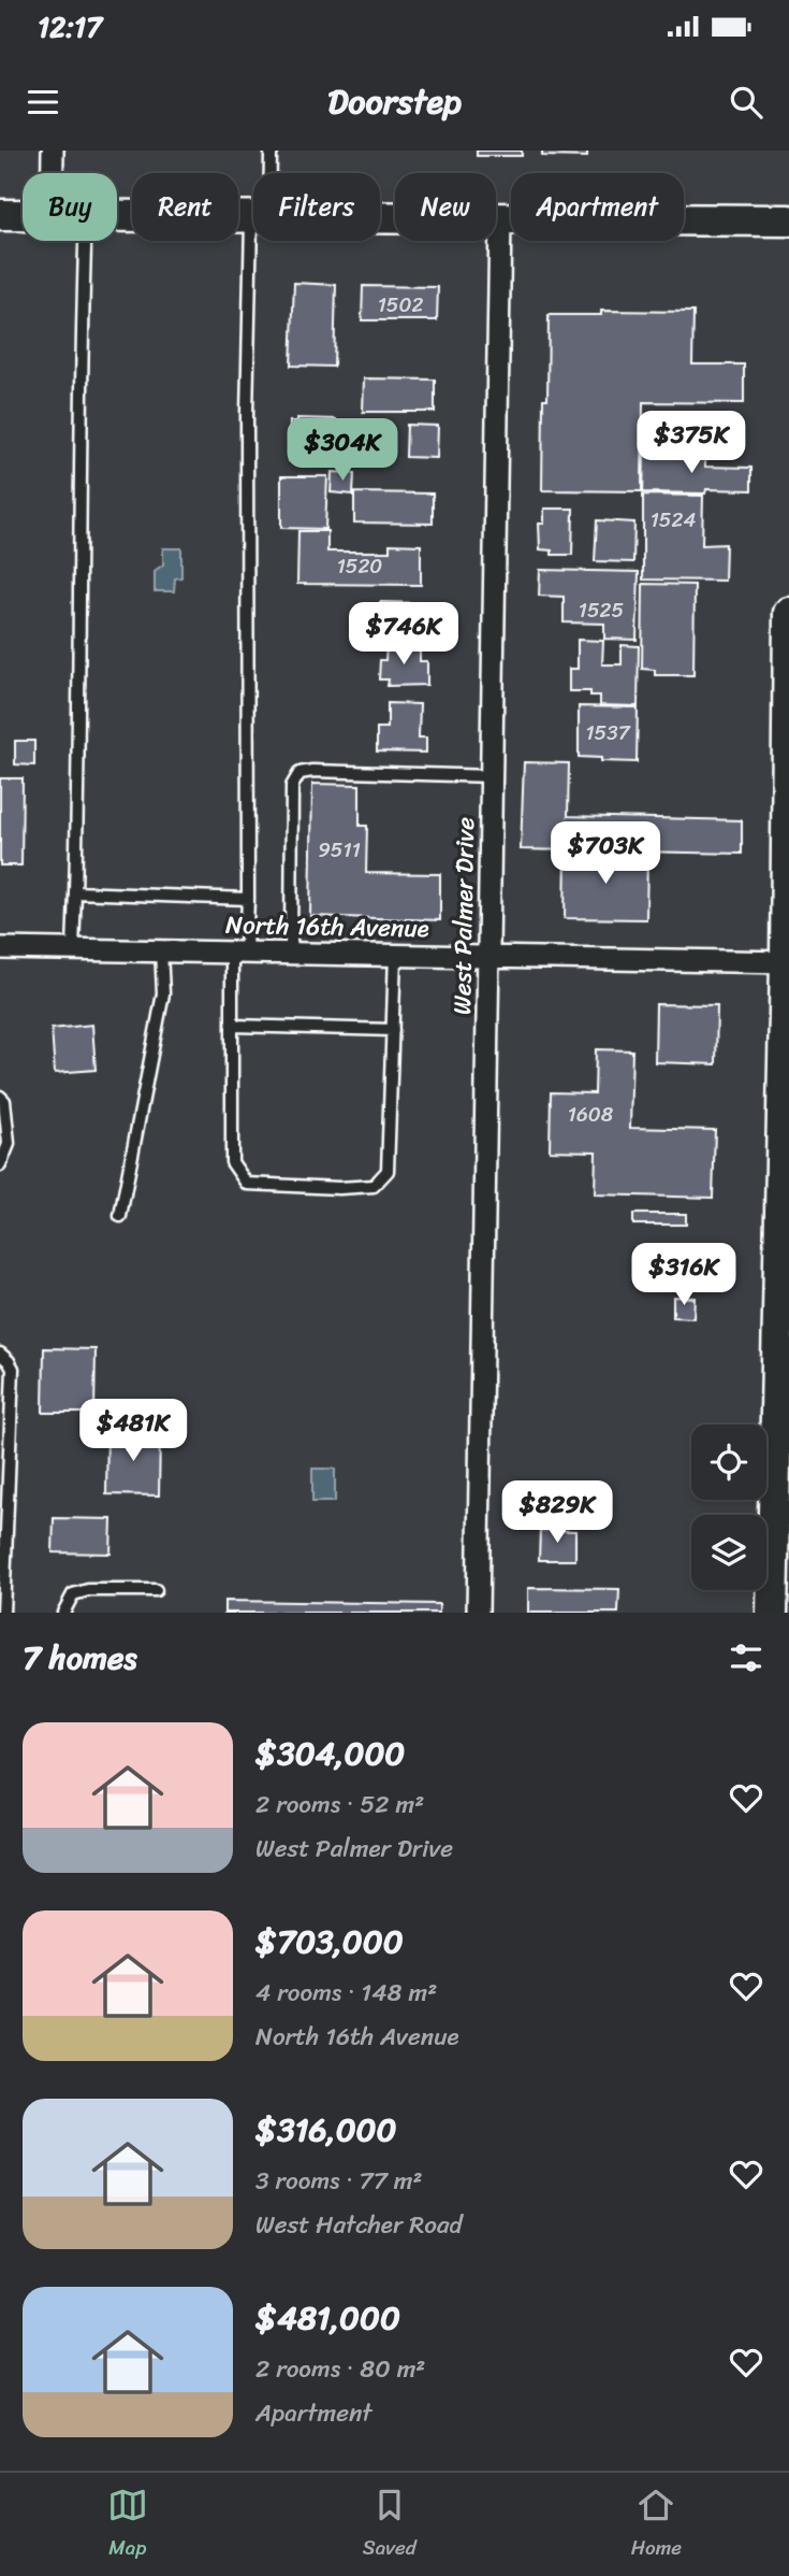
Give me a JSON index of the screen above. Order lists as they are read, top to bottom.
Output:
{
  "streets": {
    "street": ["West Palmer Drive", "North 16th Avenue"]
  },
  "crossings": [
    ["West Palmer Drive", "North 16th Avenue"]
  ],
  "house_numbers": [
    "1502",
    "1524",
    "1520",
    "1525",
    "1537",
    "9511",
    "1608"
  ],
  "page": {
    "status": "12:17",
    "header": "Doorstep",
    "chip": [
      "Buy",
      "Rent",
      "Filters",
      "New",
      "Apartment"
    ],
    "price": [
      "$375K",
      "$304K",
      "$746K",
      "$703K",
      "$316K",
      "$481K",
      "$829K"
    ],
    "heading": "7 homes",
    "list": [
      {
        "name": "$304,000",
        "note": "2 rooms · 52 m² · West Palmer Drive"
      },
      {
        "name": "$703,000",
        "note": "4 rooms · 148 m² · North 16th Avenue"
      },
      {
        "name": "$316,000",
        "note": "3 rooms · 77 m² · West Hatcher Road"
      },
      {
        "name": "$481,000",
        "note": "2 rooms · 80 m² · Apartment"
      }
    ],
    "tabs": ["Map", "Saved", "Home"]
  }
}
